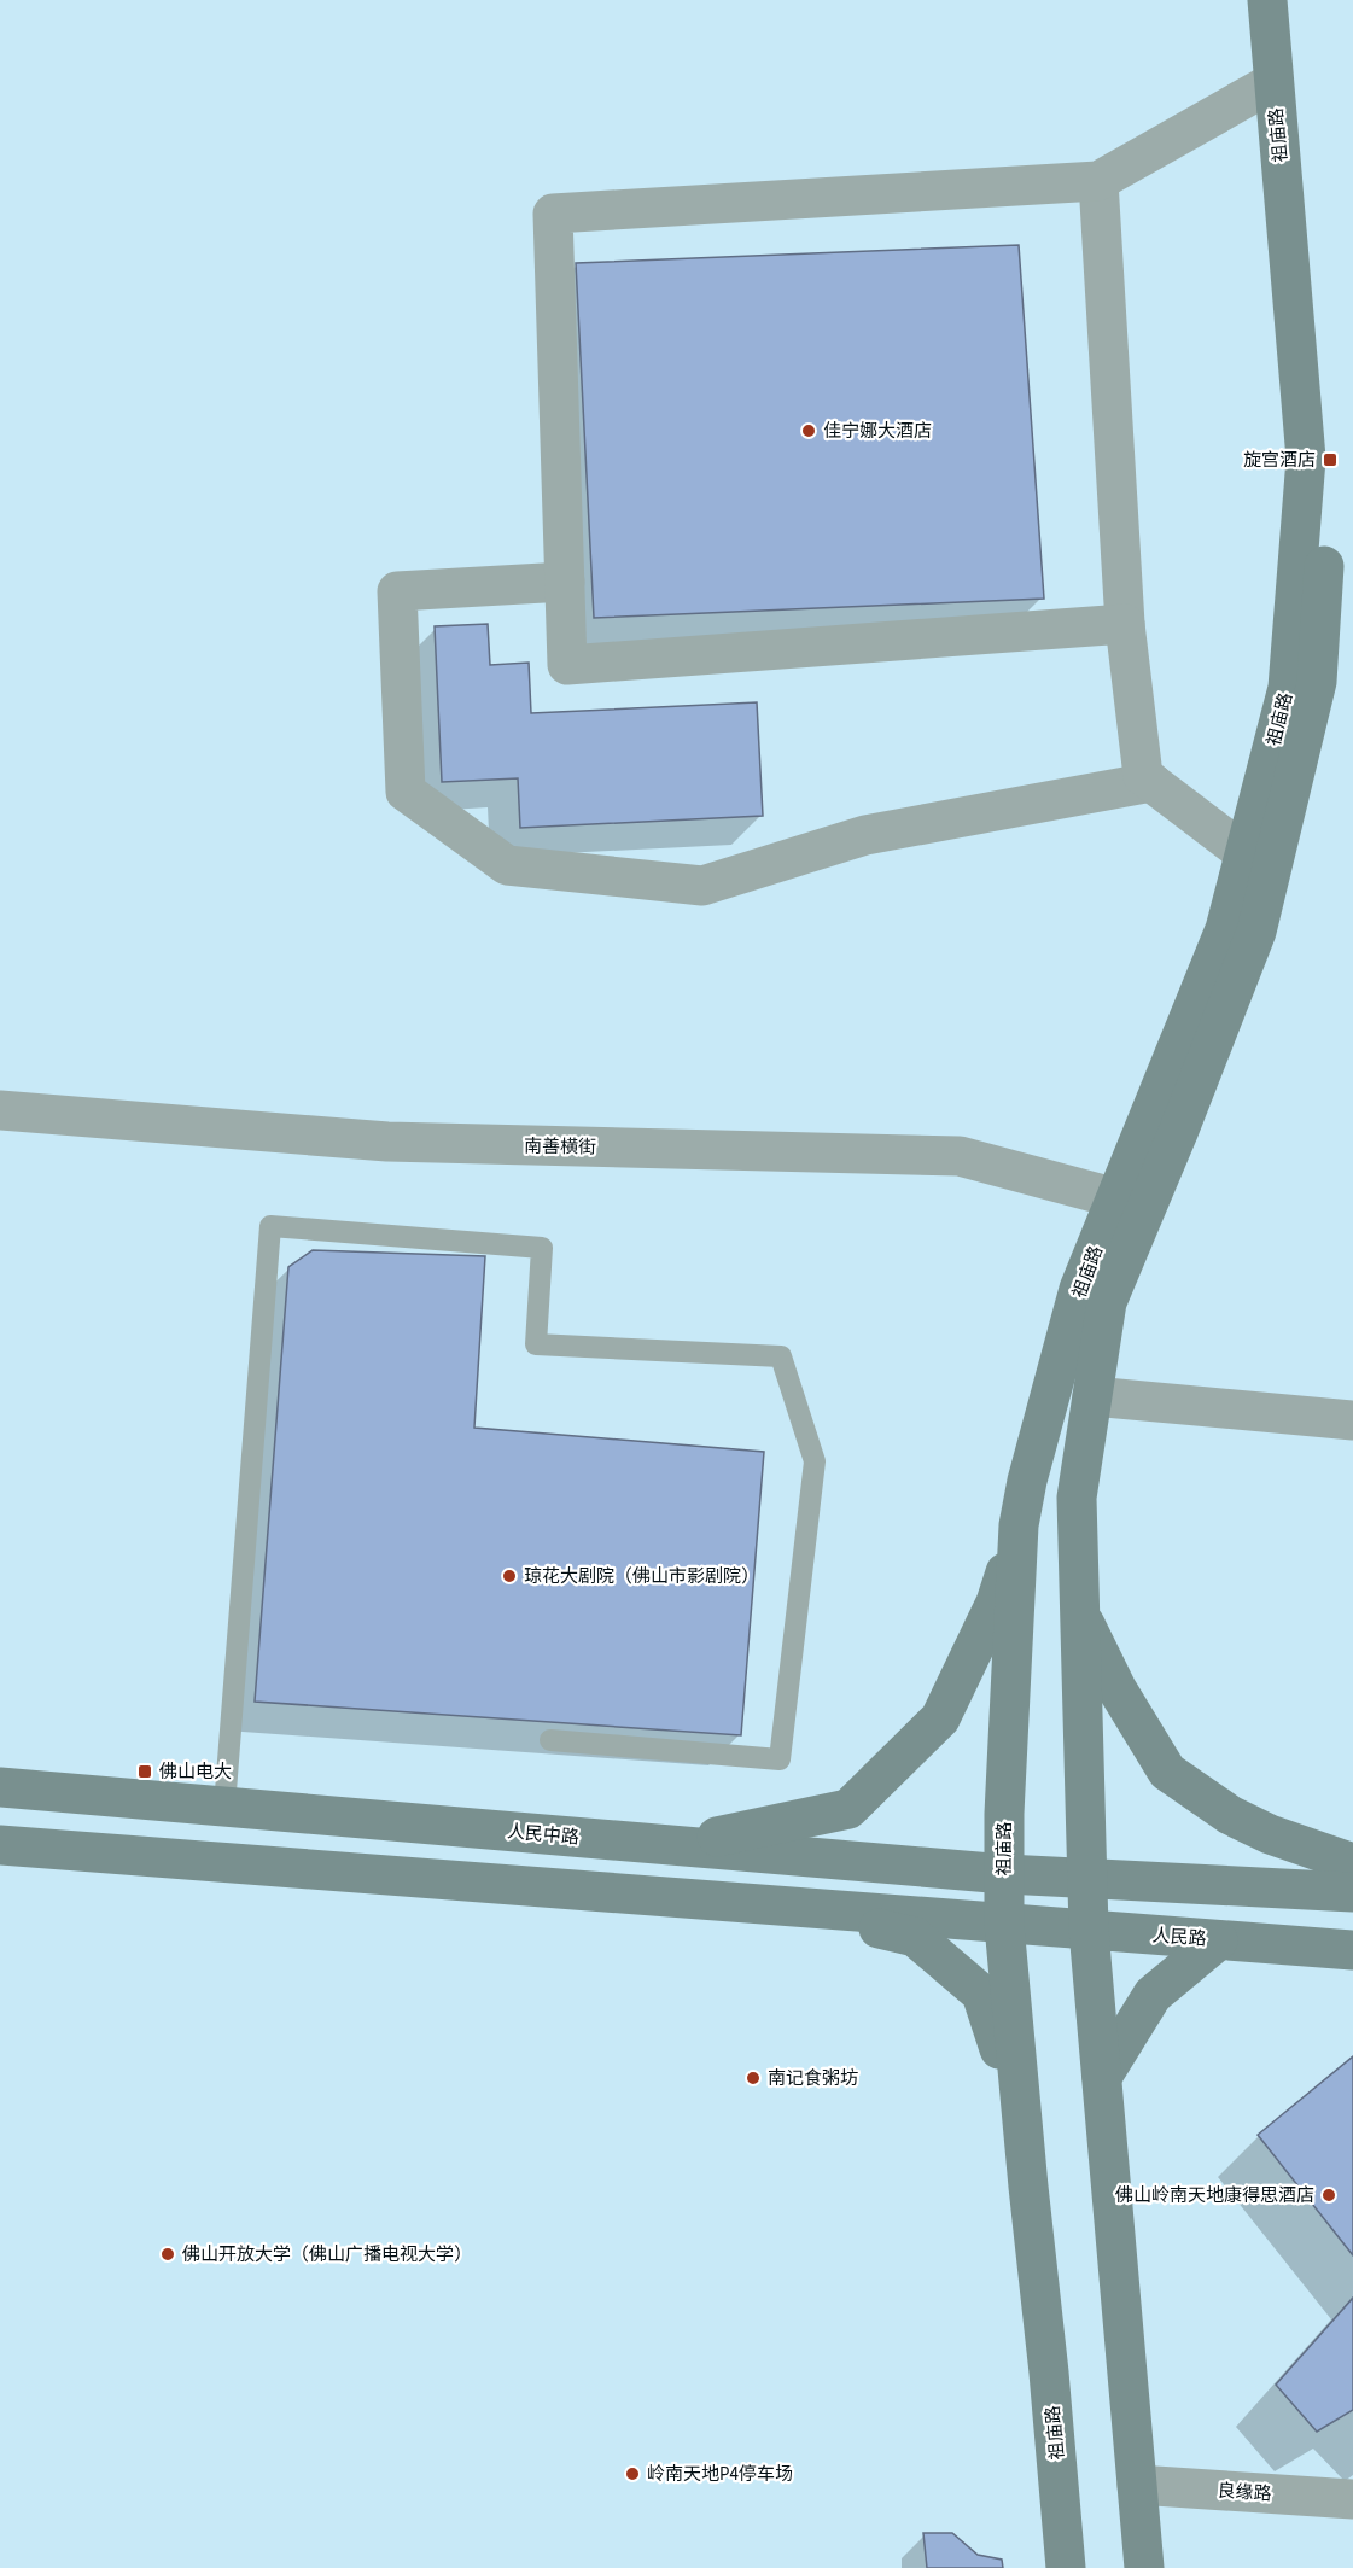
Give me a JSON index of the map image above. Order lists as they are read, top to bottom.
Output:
{
  "streets": {
    "main road": ["祖庙路", "人民中路", "人民路"],
    "street": ["南善横街", "良缘路"]
  },
  "crossings": [
    ["祖庙路", "南善横街"],
    ["祖庙路", "人民中路"],
    ["祖庙路", "人民路"],
    ["祖庙路", "良缘路"]
  ],
  "places": {
    "other": [
      "佳宁娜大酒店",
      "琼花大剧院（佛山市影剧院）",
      "南记食粥坊",
      "佛山岭南天地康得思酒店",
      "佛山开放大学（佛山广播电视大学）",
      "岭南天地P4停车场"
    ],
    "transit": ["旋宫酒店", "佛山电大"]
  }
}
